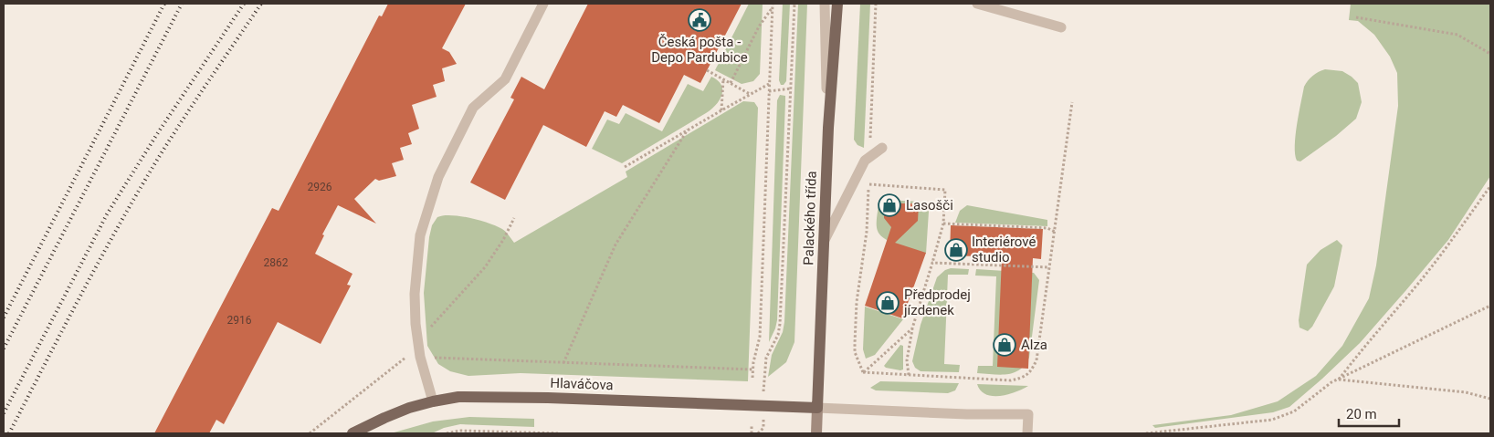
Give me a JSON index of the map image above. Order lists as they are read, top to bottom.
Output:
{
  "streets": {
    "main road": ["Palackého třída", "Hlaváčova"]
  },
  "crossings": [
    ["Palackého třída", "Hlaváčova"]
  ],
  "places": {
    "public building": ["Česká pošta - Depo Pardubice"],
    "shop": [
      "Lasošči",
      "Interiérové studio",
      "Předprodej jízdenek",
      "Alza"
    ]
  },
  "house_numbers": ["2926", "2862", "2916"],
  "scale_bar": "20 m"
}
